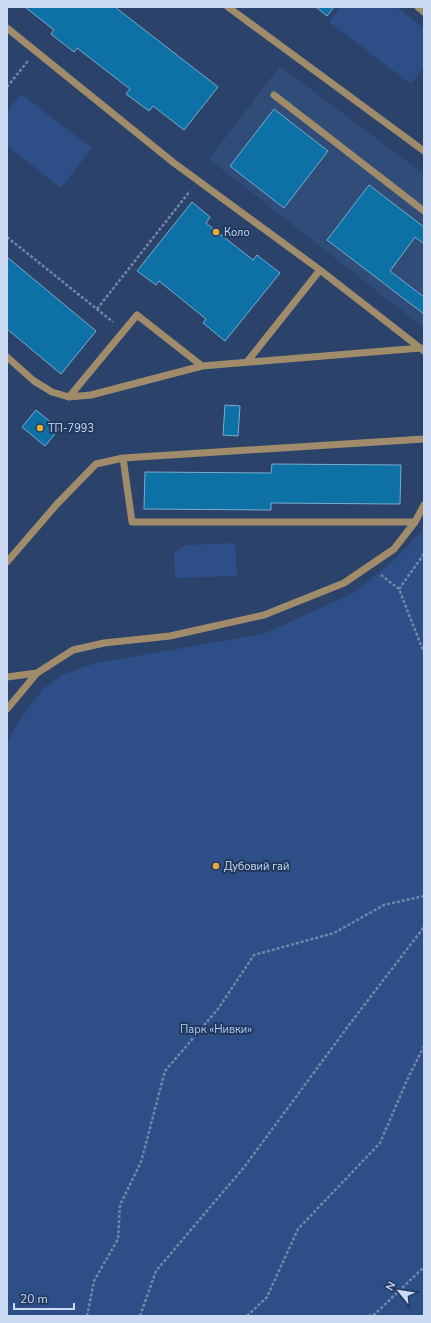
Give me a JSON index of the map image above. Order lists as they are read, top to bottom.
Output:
{
  "parks": ["Парк «Нивки»"],
  "places": ["Коло", "ТП-7993", "Дубовий гай"],
  "scale_bar": "20 m",
  "north": "top left"
}
